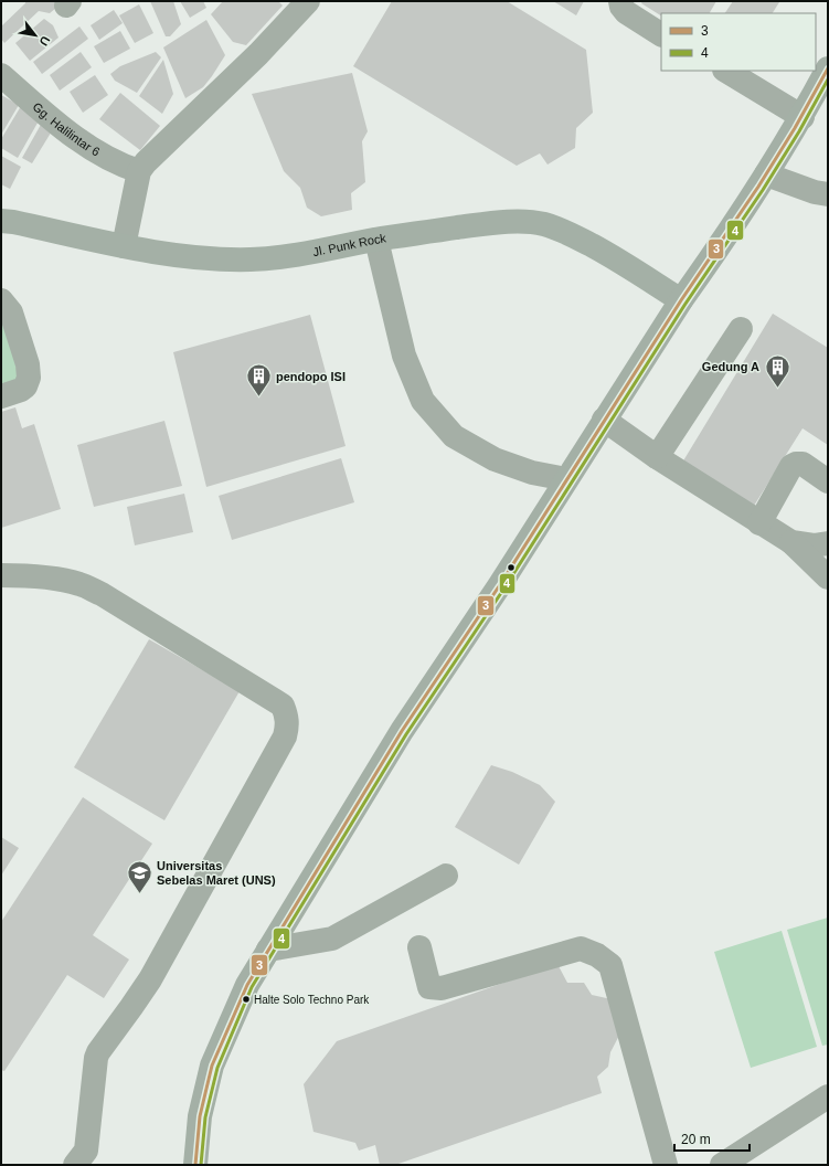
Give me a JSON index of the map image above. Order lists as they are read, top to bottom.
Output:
{
  "streets": {
    "main road": ["Jl. Punk Rock"],
    "street": ["Gg. Halilintar 6"]
  },
  "places": {
    "building": ["Gedung A", "pendopo ISI"],
    "school or university": ["Universitas Sebelas Maret (UNS)"],
    "other": ["Halte Solo Techno Park"]
  },
  "lines": ["transit line 3", "transit line 4"],
  "legend": ["3", "4"],
  "scale_bar": "20 m",
  "north": "bottom right"
}
